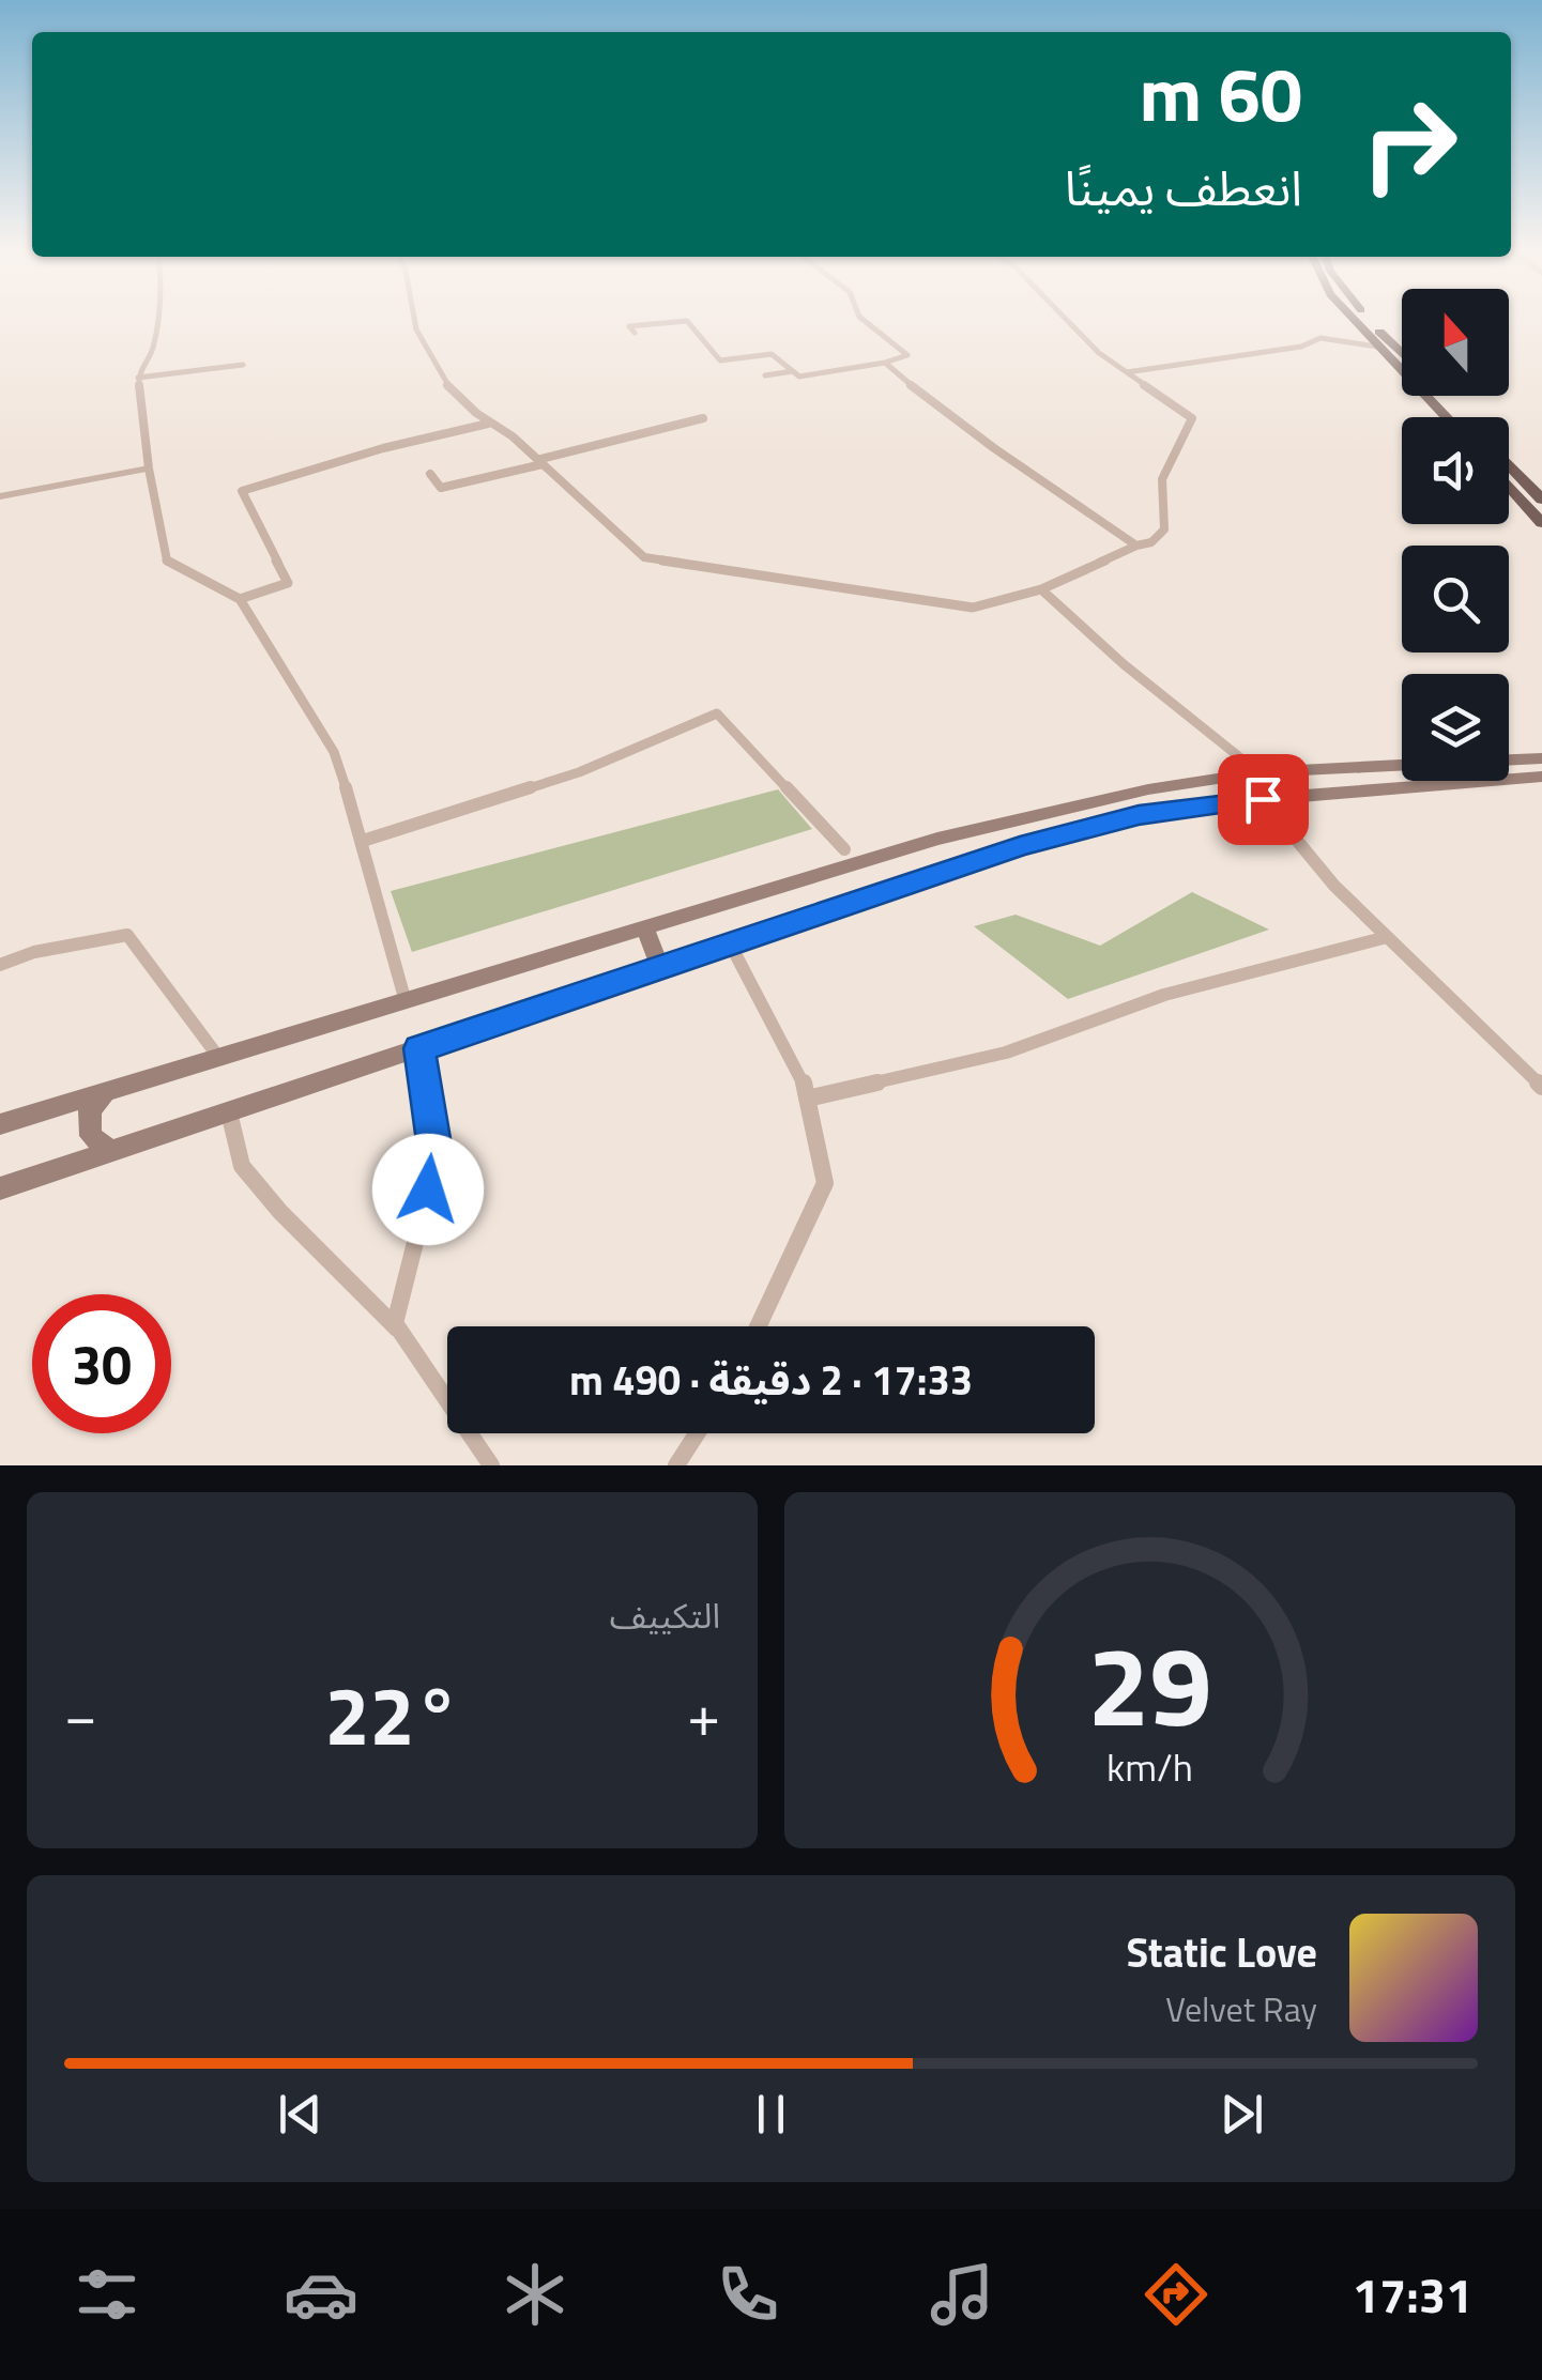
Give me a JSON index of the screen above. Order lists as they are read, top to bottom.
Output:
{
  "north": "top",
  "page": {
    "turn": ["60 m", "انعطف يمينًا"],
    "limit": "30",
    "trip": "17:33 · 2 دقيقة · 490 m",
    "tile": "التكييف",
    "heat": ["−", "22°", "+"],
    "song": ["Static Love", "Velvet Ray"],
    "tabs": "17:31",
    "gauge": ["29", "km/h"]
  }
}
